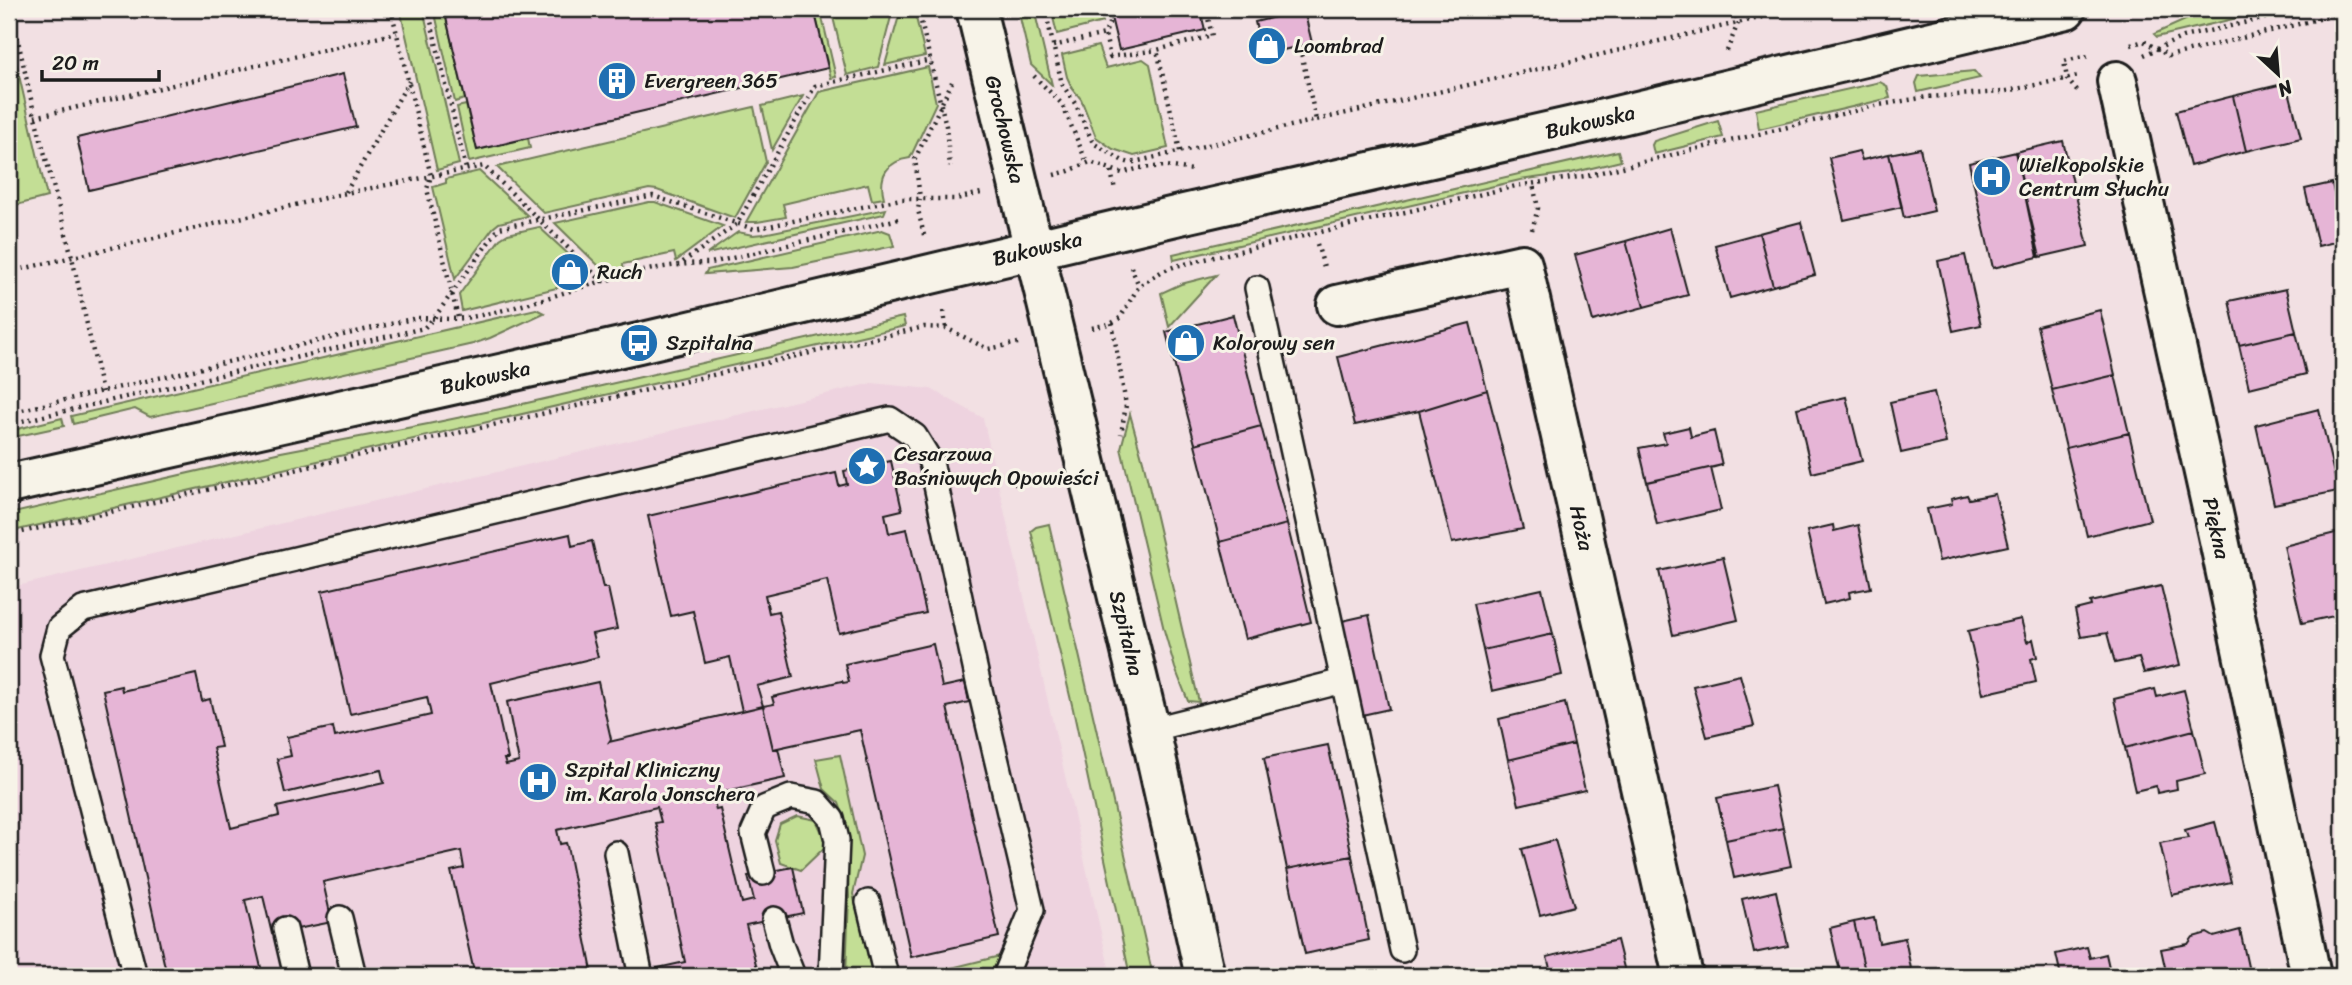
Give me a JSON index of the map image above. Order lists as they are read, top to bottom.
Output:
{
  "streets": {
    "street": [
      "Bukowska",
      "Grochowska",
      "Hoża",
      "Piękna",
      "Szpitalna"
    ]
  },
  "crossings": [
    ["Bukowska", "Grochowska"],
    ["Bukowska", "Szpitalna"],
    ["Grochowska", "Szpitalna"]
  ],
  "places": {
    "shop": ["Loombrad", "Ruch", "Kolorowy sen"],
    "building": ["Evergreen 365"],
    "hospital": ["Wielkopolskie Centrum Słuchu", "Szpital Kliniczny im. Karola Jonschera"],
    "bus stop": ["Szpitalna"],
    "place": ["Cesarzowa Baśniowych Opowieści"]
  },
  "scale_bar": "20 m",
  "north": "bottom right"
}
